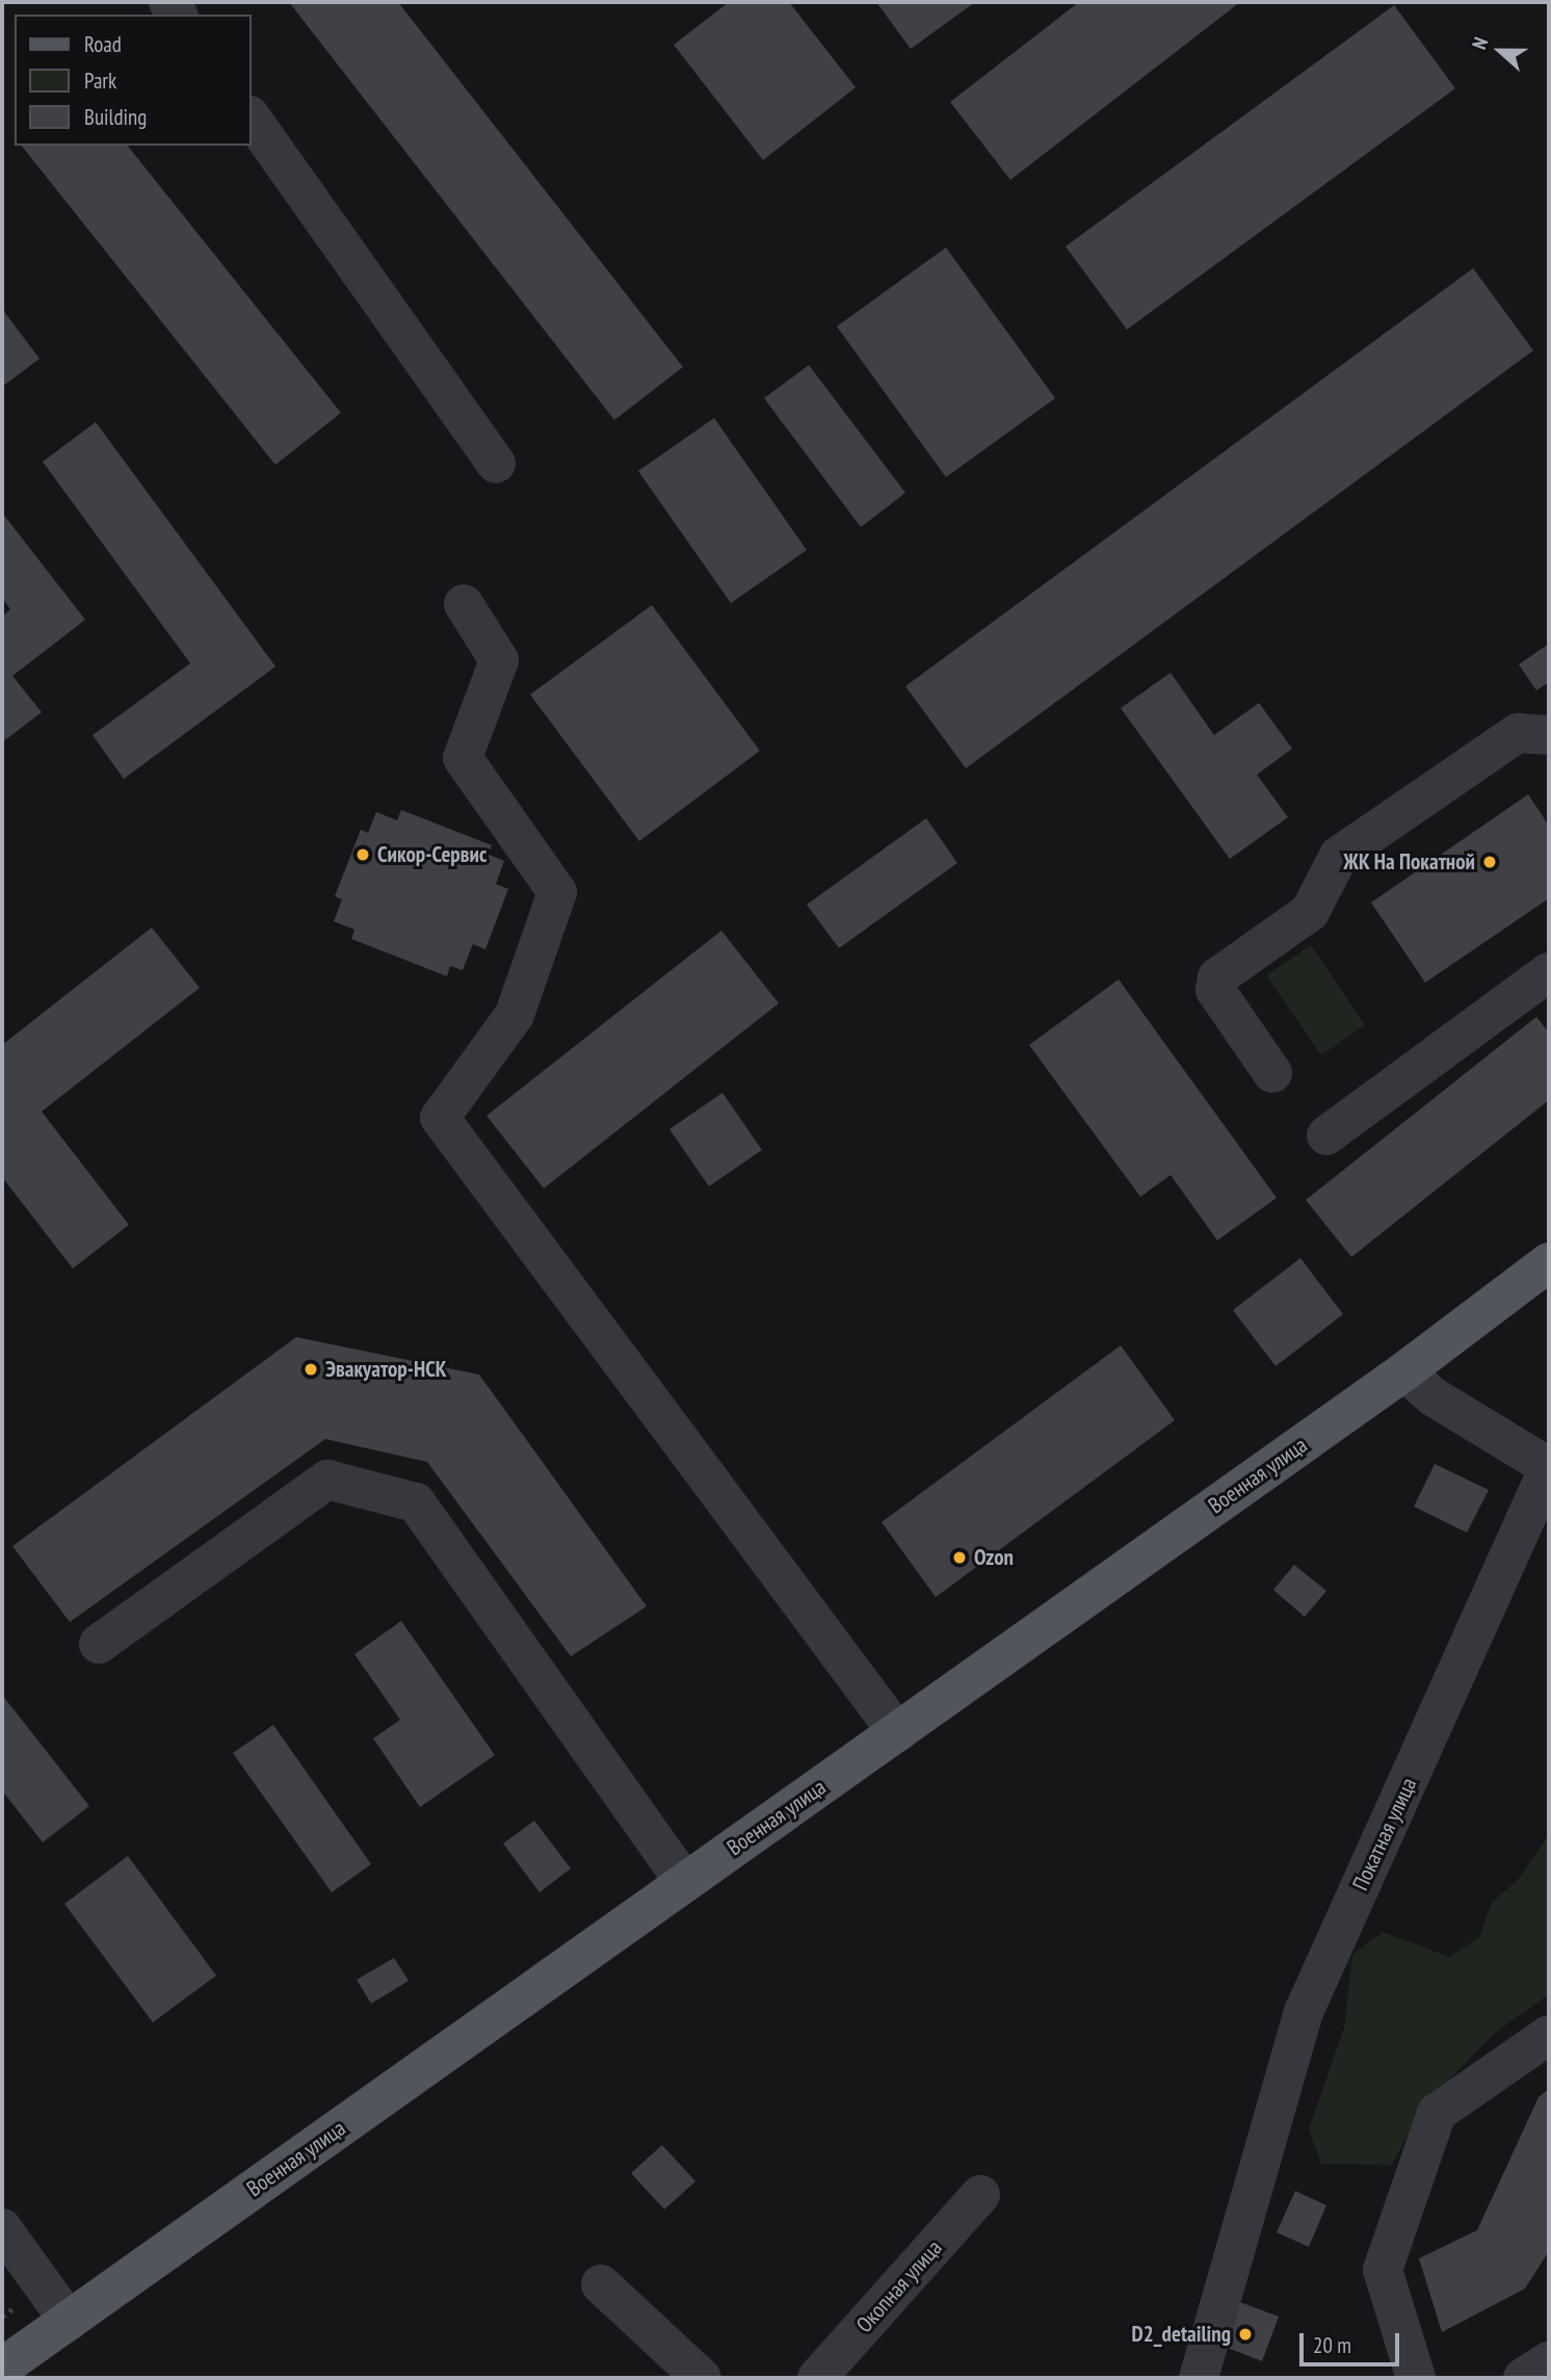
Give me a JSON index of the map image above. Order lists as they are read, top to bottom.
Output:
{
  "streets": {
    "main road": ["Военная улица"],
    "street": ["Покатная улица", "Окопная улица"]
  },
  "crossings": [
    ["Военная улица", "Покатная улица"]
  ],
  "places": [
    "Сикор-Сервис",
    "ЖК На Покатной",
    "Эвакуатор-НСК",
    "Ozon",
    "D2_detailing"
  ],
  "legend": ["Road", "Park", "Building"],
  "scale_bar": "20 m",
  "north": "left"
}
